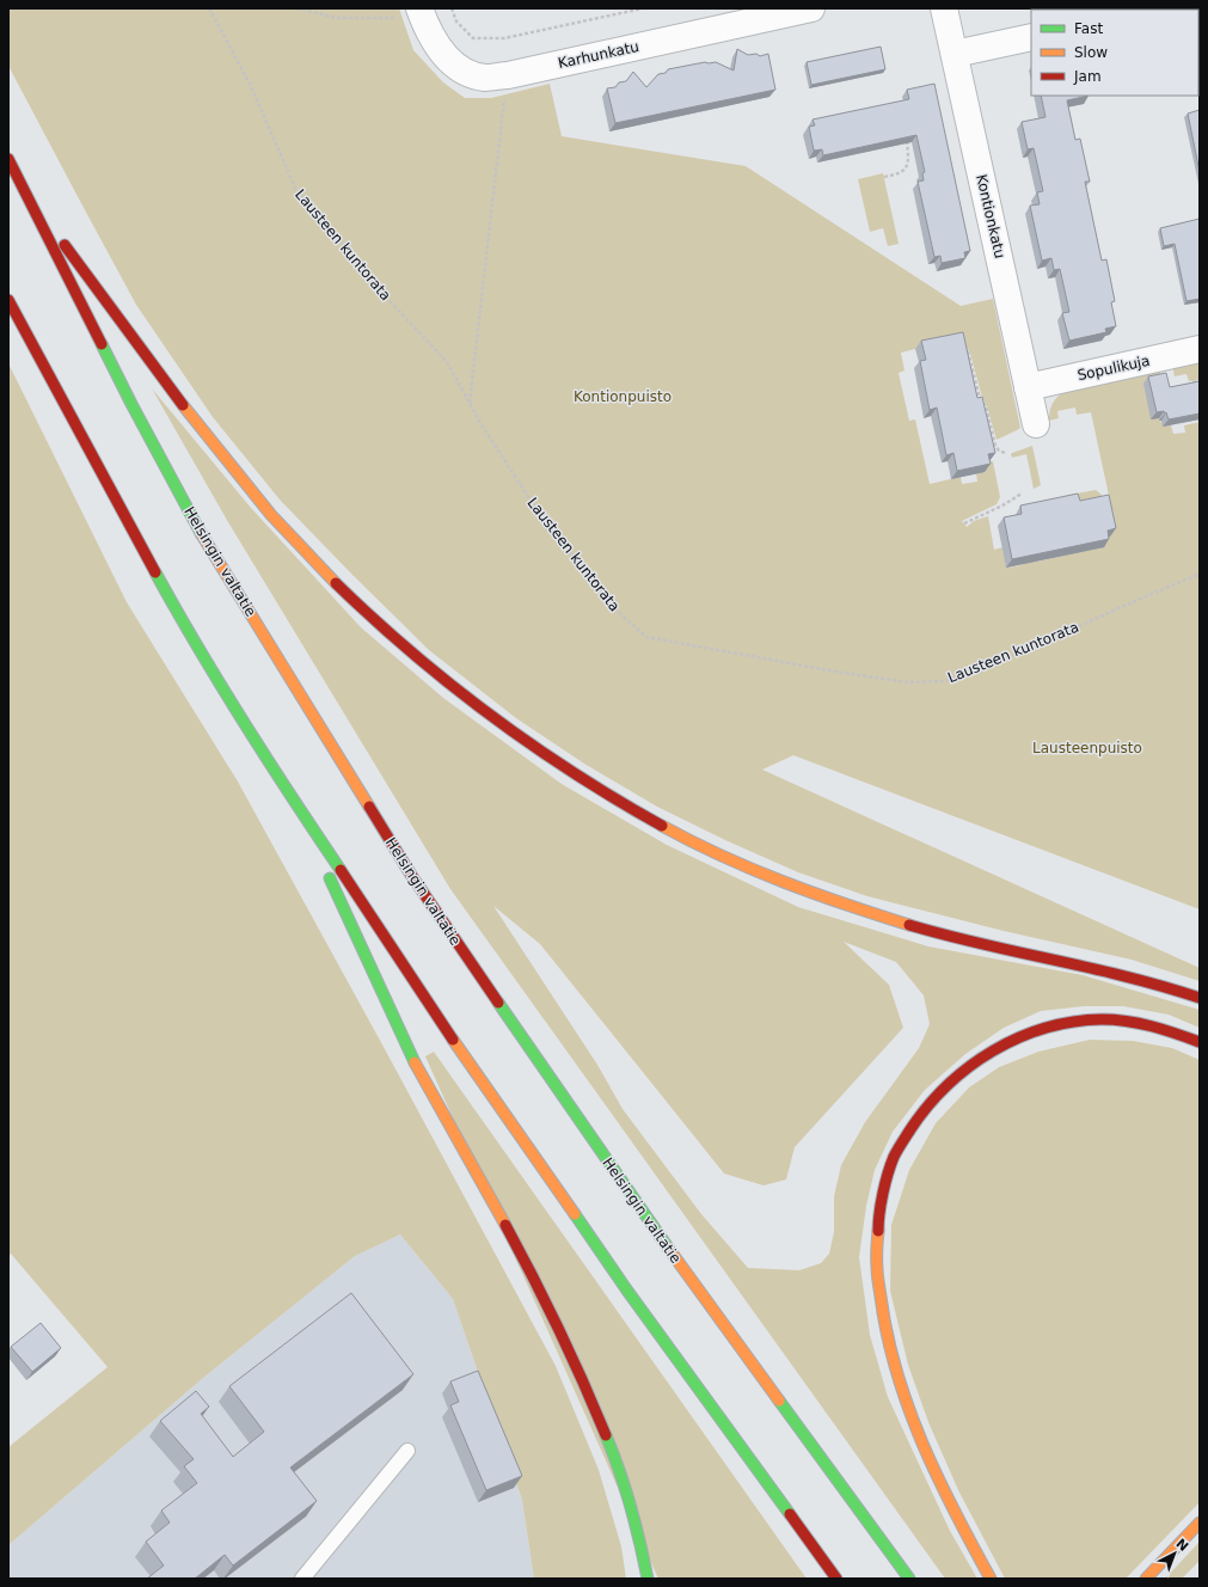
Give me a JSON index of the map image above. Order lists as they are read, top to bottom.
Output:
{
  "streets": {
    "highway": ["Helsingin valtatie"],
    "street": ["Karhunkatu", "Kontionkatu", "Sopulikuja"],
    "path": ["Lausteen kuntorata"]
  },
  "crossings": [
    ["Kontionkatu", "Sopulikuja"]
  ],
  "parks": ["Kontionpuisto", "Lausteenpuisto"],
  "legend": ["Fast", "Slow", "Jam"],
  "north": "top right"
}
